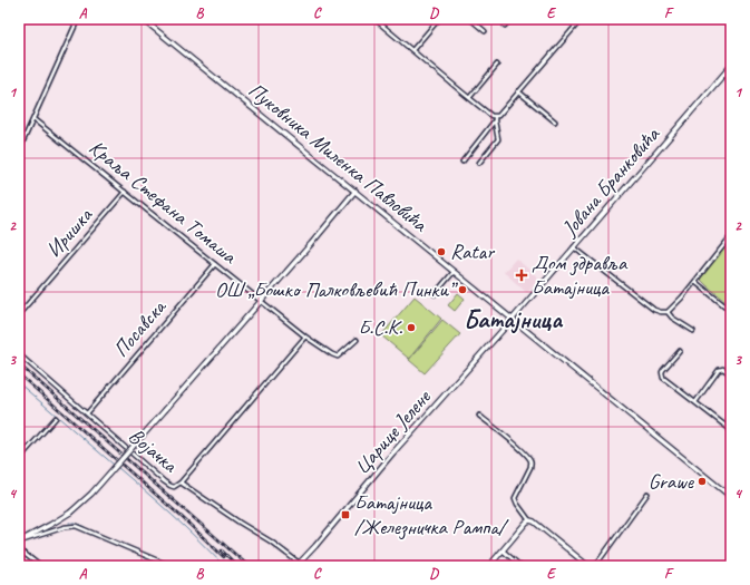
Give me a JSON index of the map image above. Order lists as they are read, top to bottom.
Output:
{
  "streets": {
    "main road": ["Пуковника Миленка Павловића", "Јована Бранковића", "Царице Јелене"],
    "street": [
      "Краља Стефана Томаша",
      "Иришка",
      "Посавска",
      "Војачка"
    ]
  },
  "crossings": [
    ["Пуковника Миленка Павловића", "Јована Бранковића"],
    ["Пуковника Миленка Павловића", "Царице Јелене"],
    ["Јована Бранковића", "Царице Јелене"],
    ["Краља Стефана Томаша", "Иришка"],
    ["Краља Стефана Томаша", "Посавска"],
    ["Посавска", "Војачка"],
    ["Царице Јелене", "Војачка"]
  ],
  "districts": ["Батајница"],
  "places": {
    "other": [
      "Ratar",
      "ОШ „Бошко Палковљевић Пинки”",
      "Б.С.К.",
      "Grawe"
    ],
    "health": ["Дом здравља Батајница"],
    "transit": ["Батајница /Железничка Рампа/"]
  },
  "grid": {
    "columns": [
      "A",
      "B",
      "C",
      "D",
      "E",
      "F"
    ],
    "rows": [
      "1",
      "2",
      "3",
      "4"
    ]
  }
}
